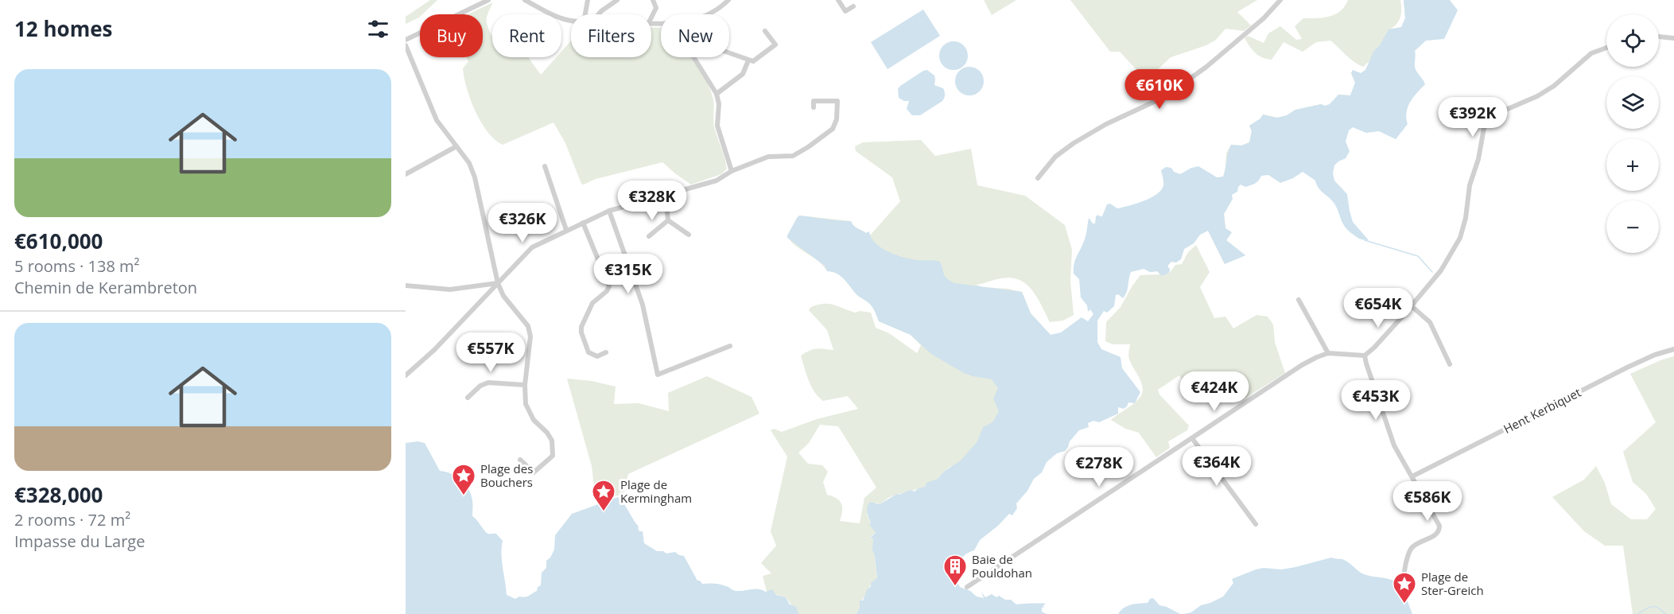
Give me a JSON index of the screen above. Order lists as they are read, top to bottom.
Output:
{
  "streets": {
    "street": ["Hent Kerbiquet"]
  },
  "places": {
    "place": ["Plage des Bouchers", "Plage de Kermingham", "Plage de Ster-Greich"],
    "building": ["Baie de Pouldohan"]
  },
  "page": {
    "heading": "12 homes",
    "map_buttons": ["+", "−"],
    "chip": [
      "Buy",
      "Rent",
      "Filters",
      "New"
    ],
    "list": [
      {
        "name": "€610,000",
        "note": "5 rooms · 138 m² · Chemin de Kerambreton"
      },
      {
        "name": "€328,000",
        "note": "2 rooms · 72 m² · Impasse du Large"
      }
    ],
    "price": [
      "€610K",
      "€392K",
      "€328K",
      "€326K",
      "€315K",
      "€654K",
      "€557K",
      "€424K",
      "€453K",
      "€364K",
      "€278K",
      "€586K"
    ]
  }
}
